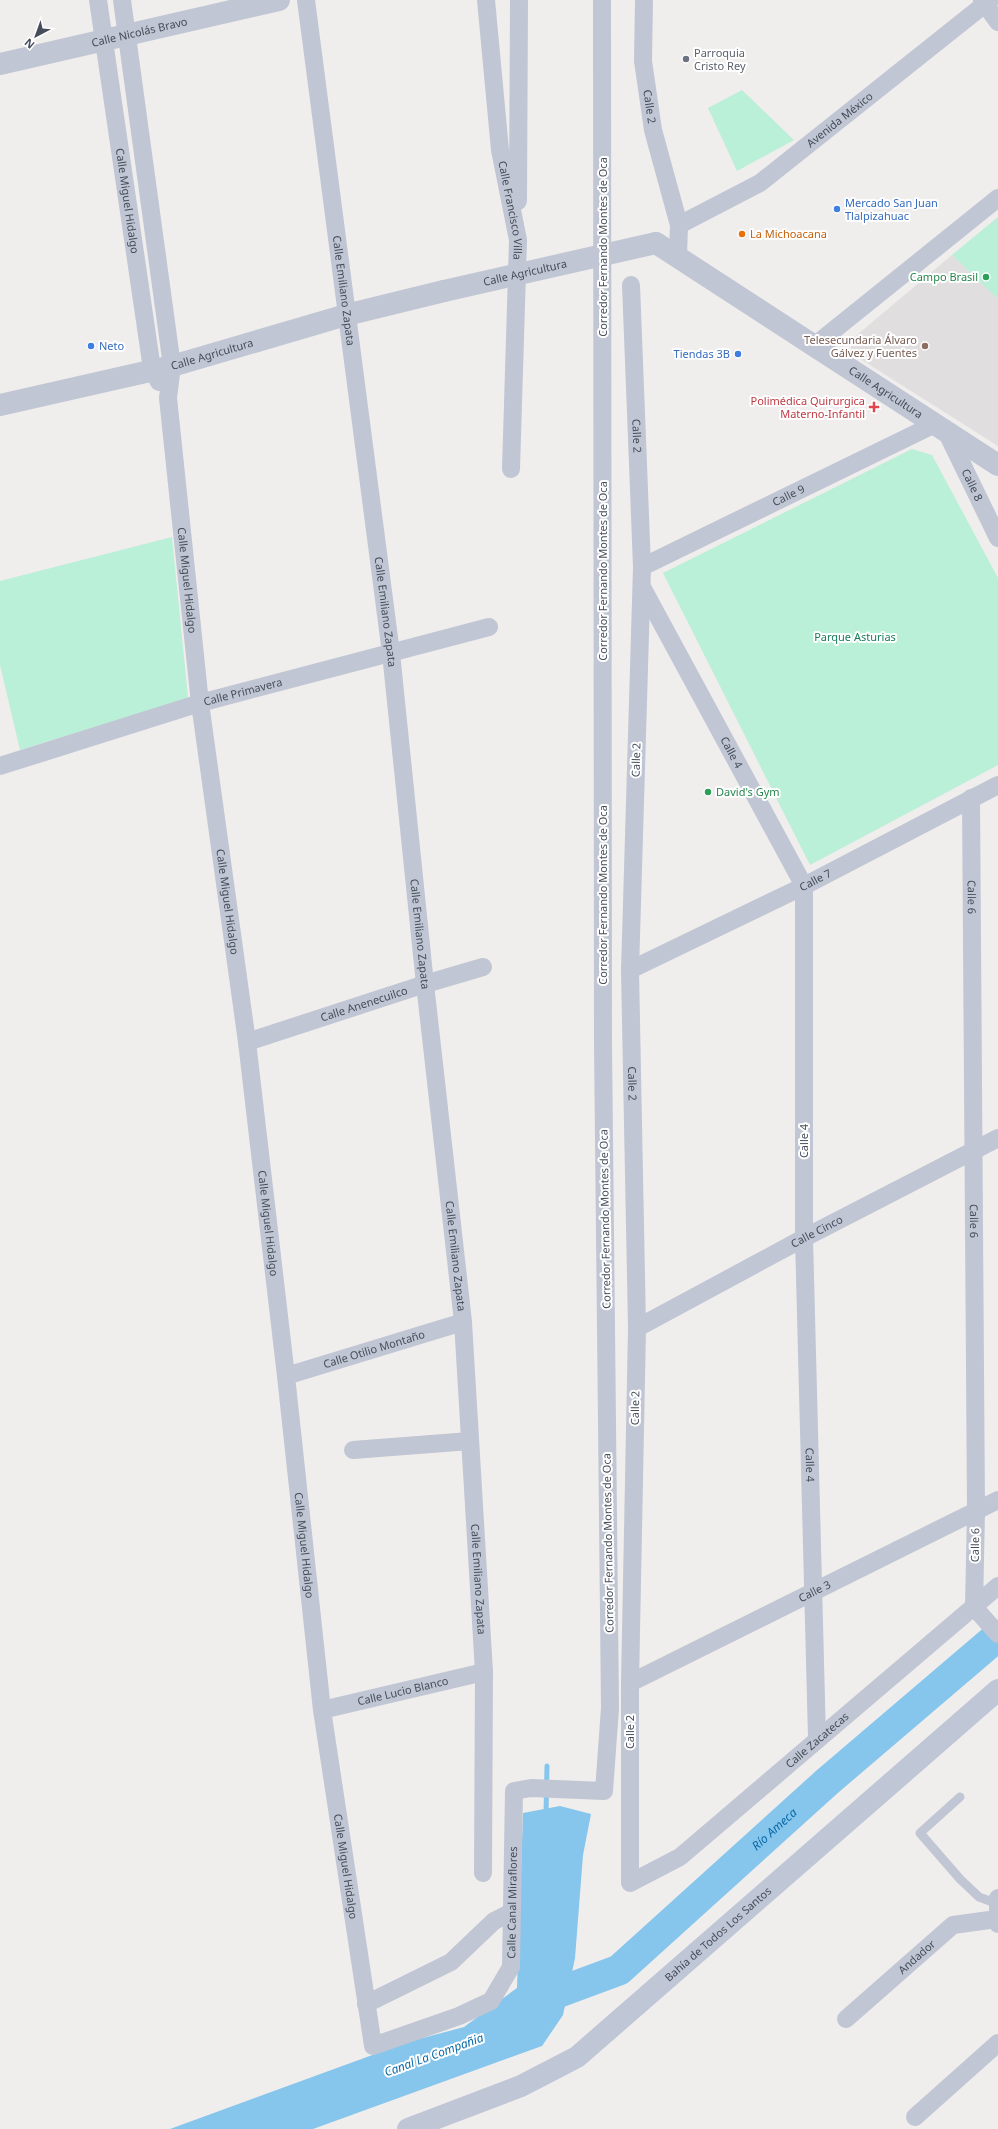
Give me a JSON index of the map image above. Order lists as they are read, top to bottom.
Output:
{
  "streets": {
    "main road": ["Bahía de Todos Los Santos"],
    "street": [
      "Calle Nicolás Bravo",
      "Calle 2",
      "Avenida México",
      "Calle Miguel Hidalgo",
      "Calle Francisco Villa",
      "Corredor Fernando Montes de Oca",
      "Calle Agricultura",
      "Calle Emiliano Zapata",
      "Calle 8",
      "Calle 9",
      "Calle Primavera",
      "Calle 4",
      "Calle 7",
      "Calle 6",
      "Calle Anenecuilco",
      "Calle Cinco",
      "Calle Otilio Montaño",
      "Calle 3",
      "Calle Lucio Blanco",
      "Calle Zacatecas",
      "Calle Canal Miraflores",
      "Andador"
    ]
  },
  "crossings": [
    ["Calle Nicolás Bravo", "Calle Miguel Hidalgo"],
    ["Calle 2", "Avenida México"],
    ["Calle 2", "Calle Agricultura"],
    ["Calle 2", "Calle 9"],
    ["Calle 2", "Calle 4"],
    ["Calle 2", "Calle 7"],
    ["Calle 2", "Calle Cinco"],
    ["Calle 2", "Calle 3"],
    ["Calle 2", "Calle Zacatecas"],
    ["Calle Miguel Hidalgo", "Calle Agricultura"],
    ["Calle Miguel Hidalgo", "Calle Primavera"],
    ["Calle Miguel Hidalgo", "Calle Anenecuilco"],
    ["Calle Miguel Hidalgo", "Calle Otilio Montaño"],
    ["Calle Miguel Hidalgo", "Calle Lucio Blanco"],
    ["Calle Miguel Hidalgo", "Calle Canal Miraflores"],
    ["Corredor Fernando Montes de Oca", "Calle Canal Miraflores"],
    ["Calle Agricultura", "Calle Emiliano Zapata"],
    ["Calle Agricultura", "Calle 8"],
    ["Calle Agricultura", "Calle 9"],
    ["Calle Emiliano Zapata", "Calle Primavera"],
    ["Calle Emiliano Zapata", "Calle Anenecuilco"],
    ["Calle Emiliano Zapata", "Calle Otilio Montaño"],
    ["Calle Emiliano Zapata", "Calle Lucio Blanco"],
    ["Calle 8", "Calle 9"],
    ["Calle 4", "Calle 7"],
    ["Calle 4", "Calle Cinco"],
    ["Calle 4", "Calle 3"],
    ["Calle 4", "Calle Zacatecas"],
    ["Calle 7", "Calle 6"],
    ["Calle 6", "Calle Cinco"],
    ["Calle 6", "Calle 3"],
    ["Calle 6", "Calle Zacatecas"]
  ],
  "water": ["Río Ameca", "Canal La Compañia"],
  "parks": ["Parque Asturias"],
  "places": {
    "other": [
      "Parroquia Cristo Rey",
      "Mercado San Juan Tlalpizahuac",
      "La Michoacana",
      "Campo Brasil",
      "Neto",
      "Telesecundaria Álvaro Gálvez y Fuentes",
      "Tiendas 3B",
      "David's Gym"
    ],
    "health": ["Polimédica Quirurgica Materno-Infantil"]
  },
  "north": "bottom left"
}
